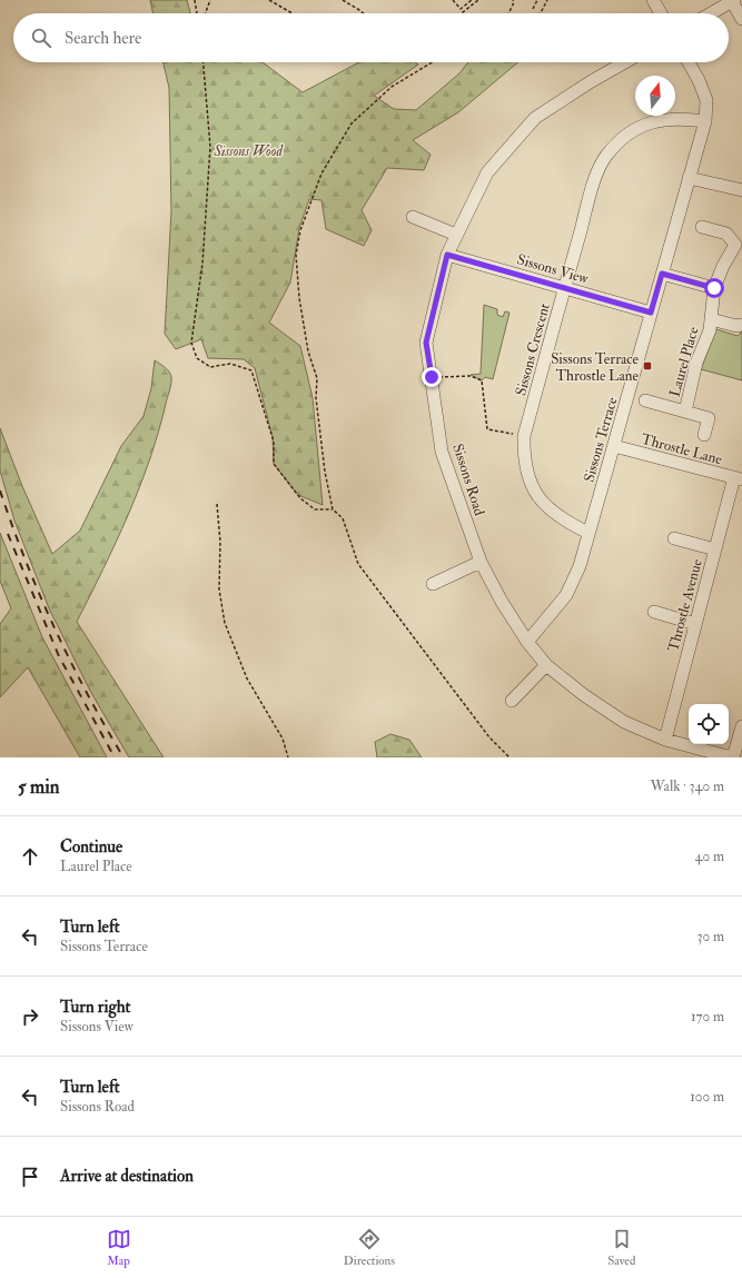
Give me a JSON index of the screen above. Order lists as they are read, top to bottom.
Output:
{
  "streets": {
    "street": [
      "Sissons View",
      "Sissons Crescent",
      "Laurel Place",
      "Sissons Terrace",
      "Throstle Lane",
      "Sissons Road",
      "Throstle Avenue"
    ]
  },
  "crossings": [
    ["Sissons View", "Sissons Crescent"],
    ["Sissons View", "Sissons Terrace"],
    ["Sissons View", "Sissons Road"],
    ["Sissons Crescent", "Sissons Terrace"],
    ["Sissons Terrace", "Throstle Lane"],
    ["Sissons Terrace", "Sissons Road"],
    ["Throstle Lane", "Throstle Avenue"],
    ["Sissons Road", "Throstle Avenue"]
  ],
  "parks": ["Sissons Wood"],
  "places": {
    "transit": ["Sissons Terrace Throstle Lane"]
  },
  "north": "top",
  "page": {
    "search": "Search here",
    "heading": ["5 min", "Walk · 340 m"],
    "list": [
      ["Continue", "Laurel Place", "40 m"],
      ["Turn left", "Sissons Terrace", "30 m"],
      ["Turn right", "Sissons View", "170 m"],
      ["Turn left", "Sissons Road", "100 m"],
      "Arrive at destination"
    ],
    "nav": ["Map", "Directions", "Saved"]
  }
}
